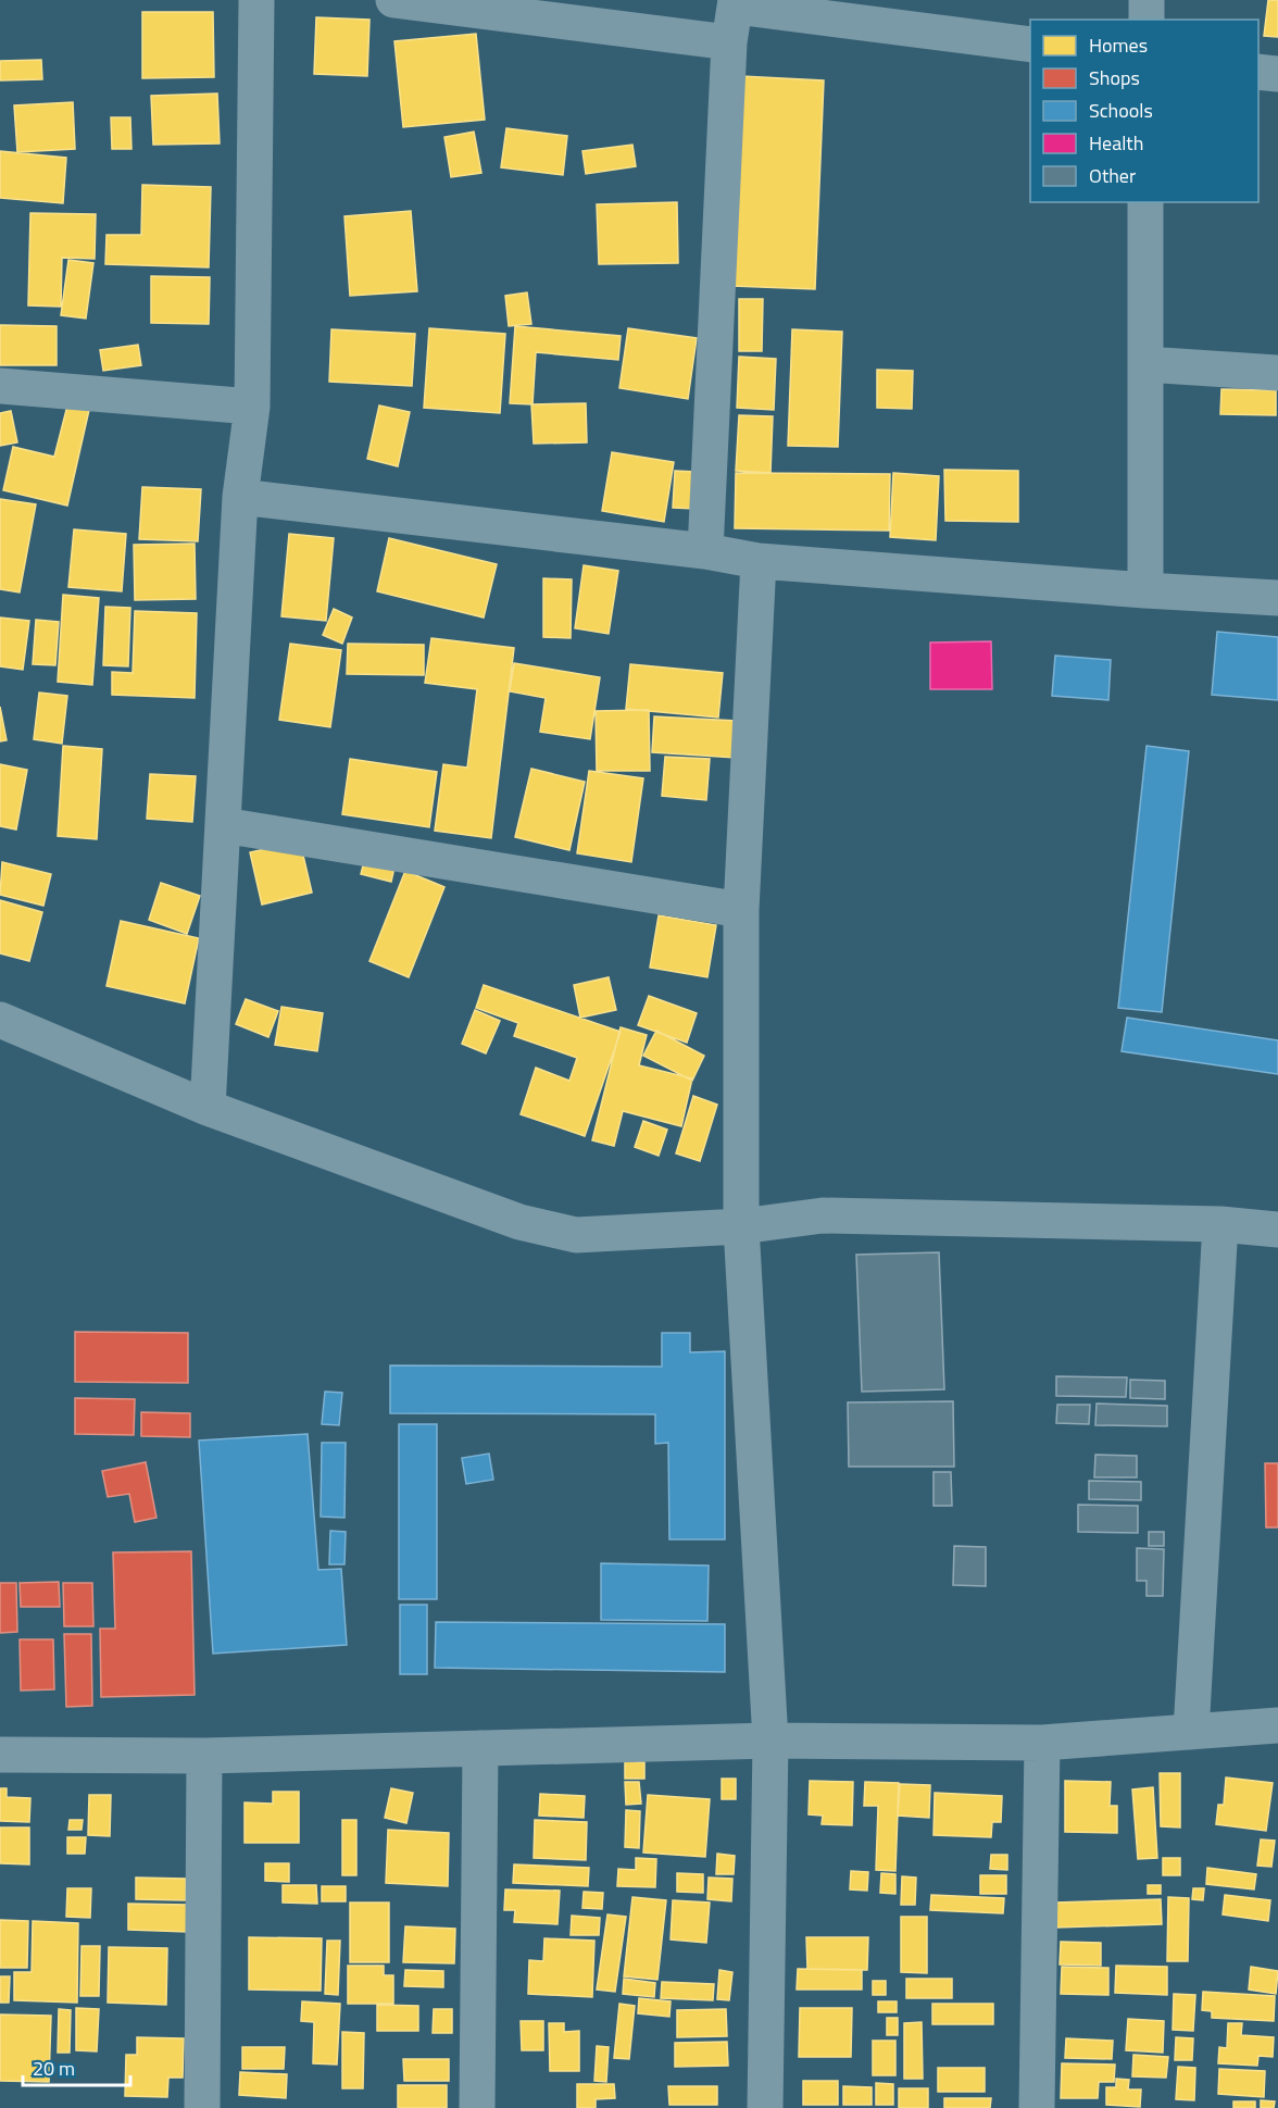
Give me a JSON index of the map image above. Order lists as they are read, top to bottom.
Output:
{
  "legend": [
    "Homes",
    "Shops",
    "Schools",
    "Health",
    "Other"
  ],
  "scale_bar": "20 m"
}
